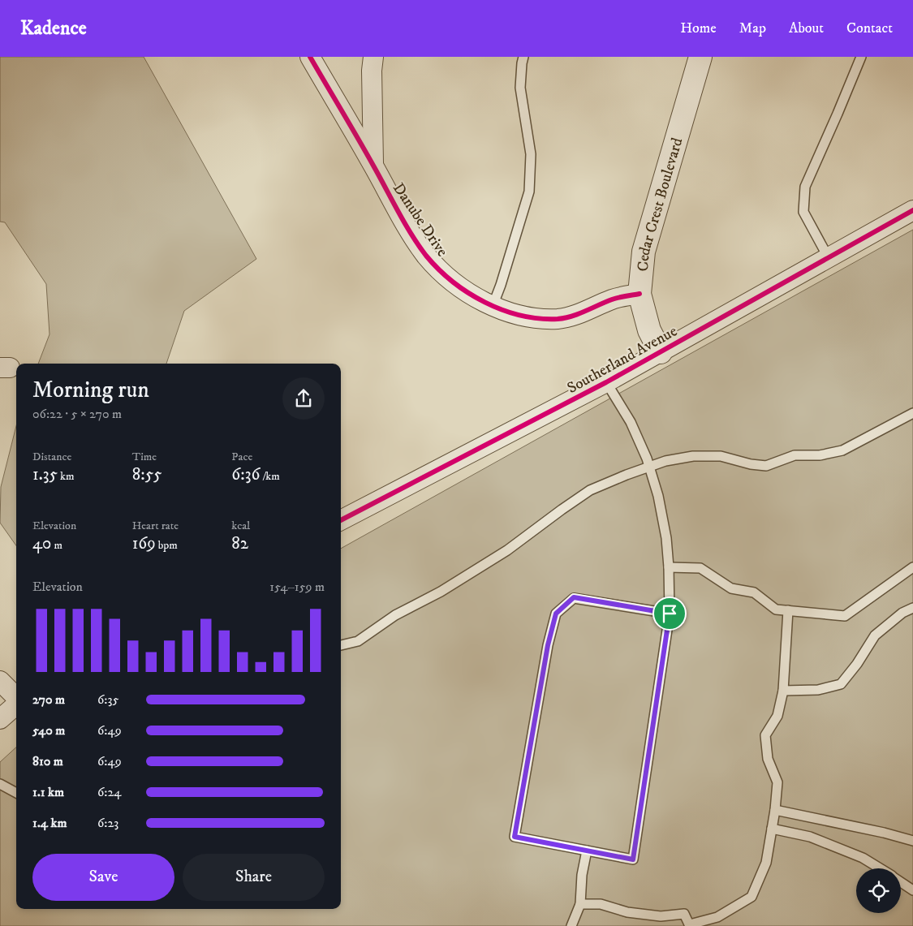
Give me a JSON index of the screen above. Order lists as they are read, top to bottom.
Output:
{
  "streets": {
    "street": ["Cedar Crest Boulevard", "Danube Drive", "Southerland Avenue"]
  },
  "crossings": [
    ["Cedar Crest Boulevard", "Danube Drive"],
    ["Cedar Crest Boulevard", "Southerland Avenue"]
  ],
  "page": {
    "header": "Kadence",
    "nav": [
      "Home",
      "Map",
      "About",
      "Contact"
    ],
    "heading": ["Morning run", "06:22 · 5 × 270 m"],
    "stats": [
      ["Distance", "1.35 km"],
      ["Time", "8:55"],
      ["Pace", "6:36 /km"],
      ["Elevation", "40 m"],
      ["Heart rate", "169 bpm"],
      ["kcal", "82"]
    ],
    "chart": ["Elevation", "154–159 m"],
    "list": [
      {
        "name": "270 m",
        "note": "6:35"
      },
      {
        "name": "540 m",
        "note": "6:49"
      },
      {
        "name": "810 m",
        "note": "6:49"
      },
      {
        "name": "1.1 km",
        "note": "6:24"
      },
      {
        "name": "1.4 km",
        "note": "6:23"
      }
    ],
    "buttons": ["Save", "Share"]
  }
}
